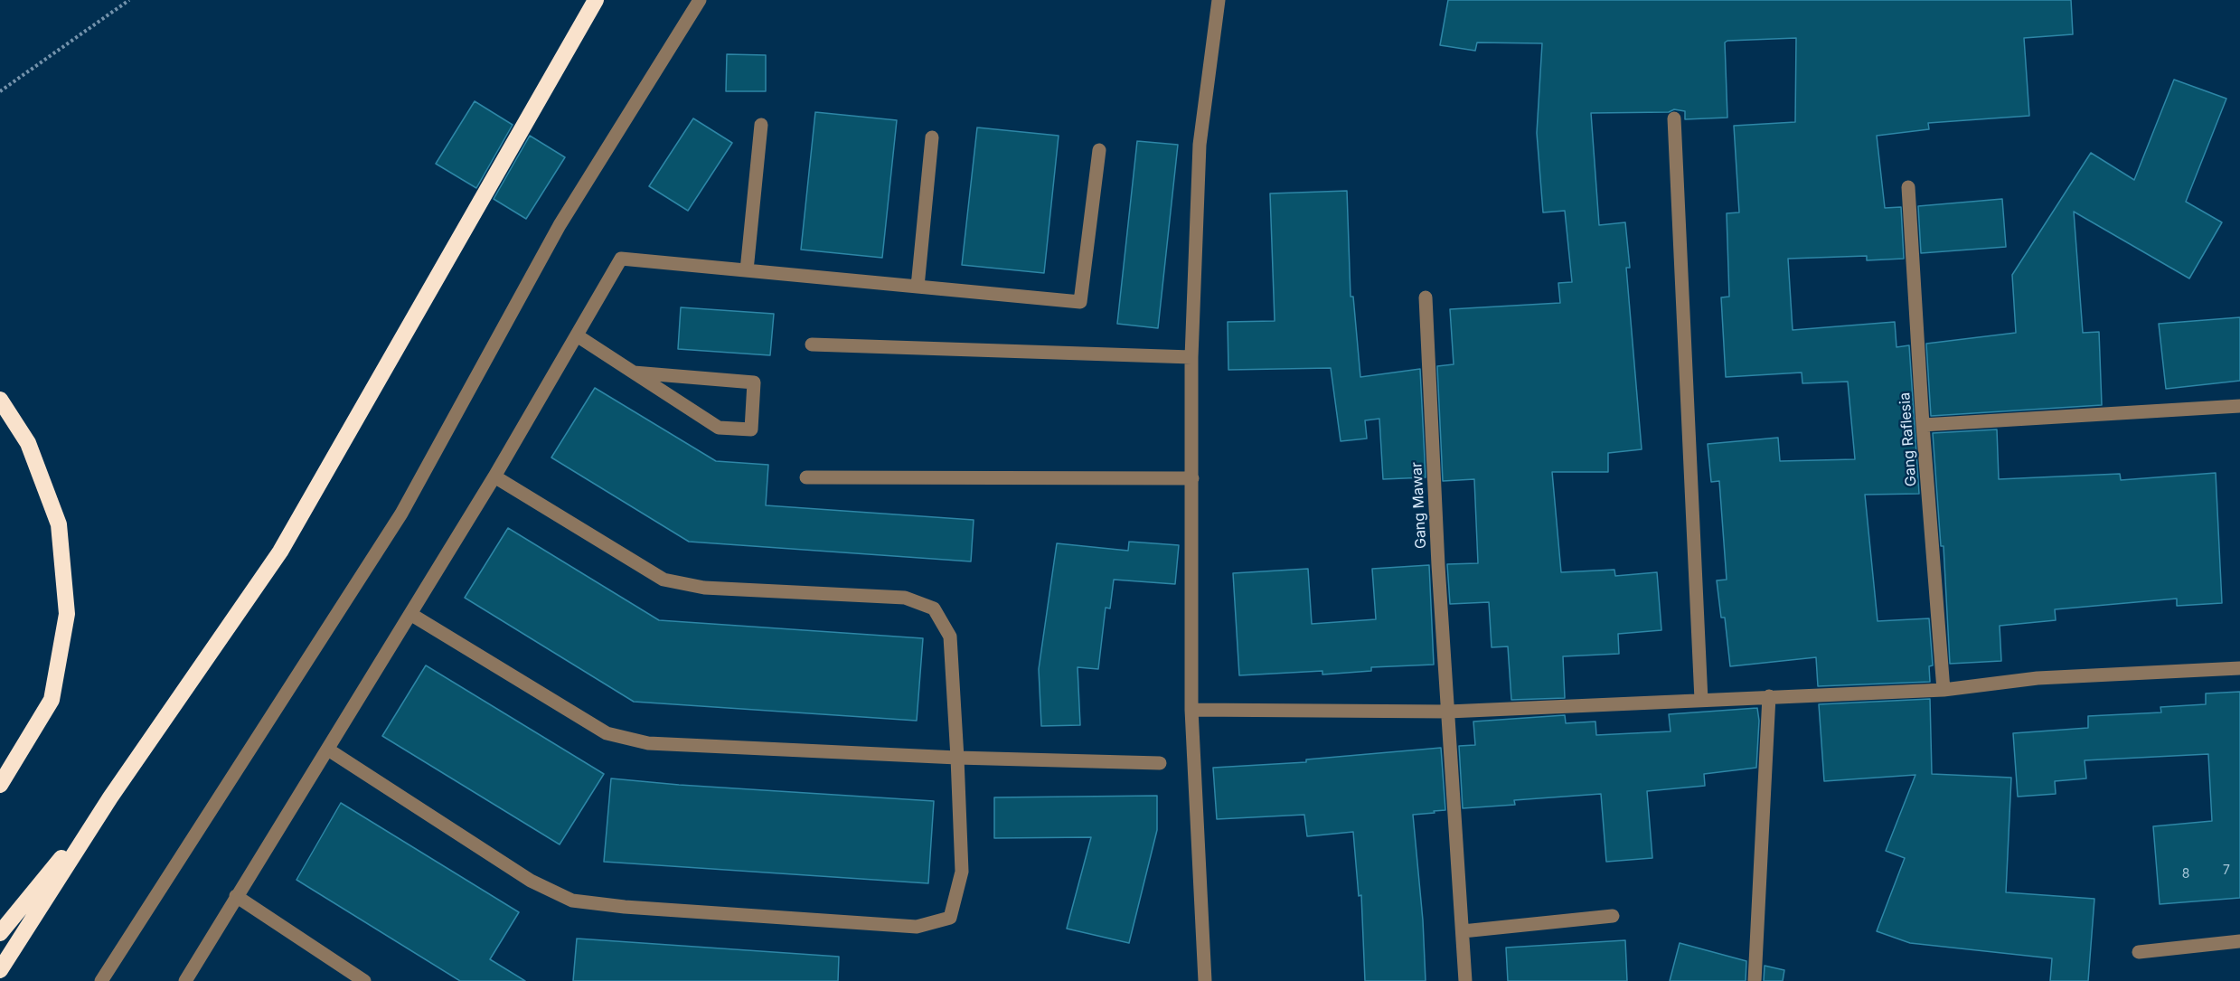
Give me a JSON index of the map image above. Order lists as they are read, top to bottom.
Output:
{
  "streets": {
    "street": ["Gang Raflesia", "Gang Mawar"]
  },
  "house_numbers": ["7", "8"]
}
